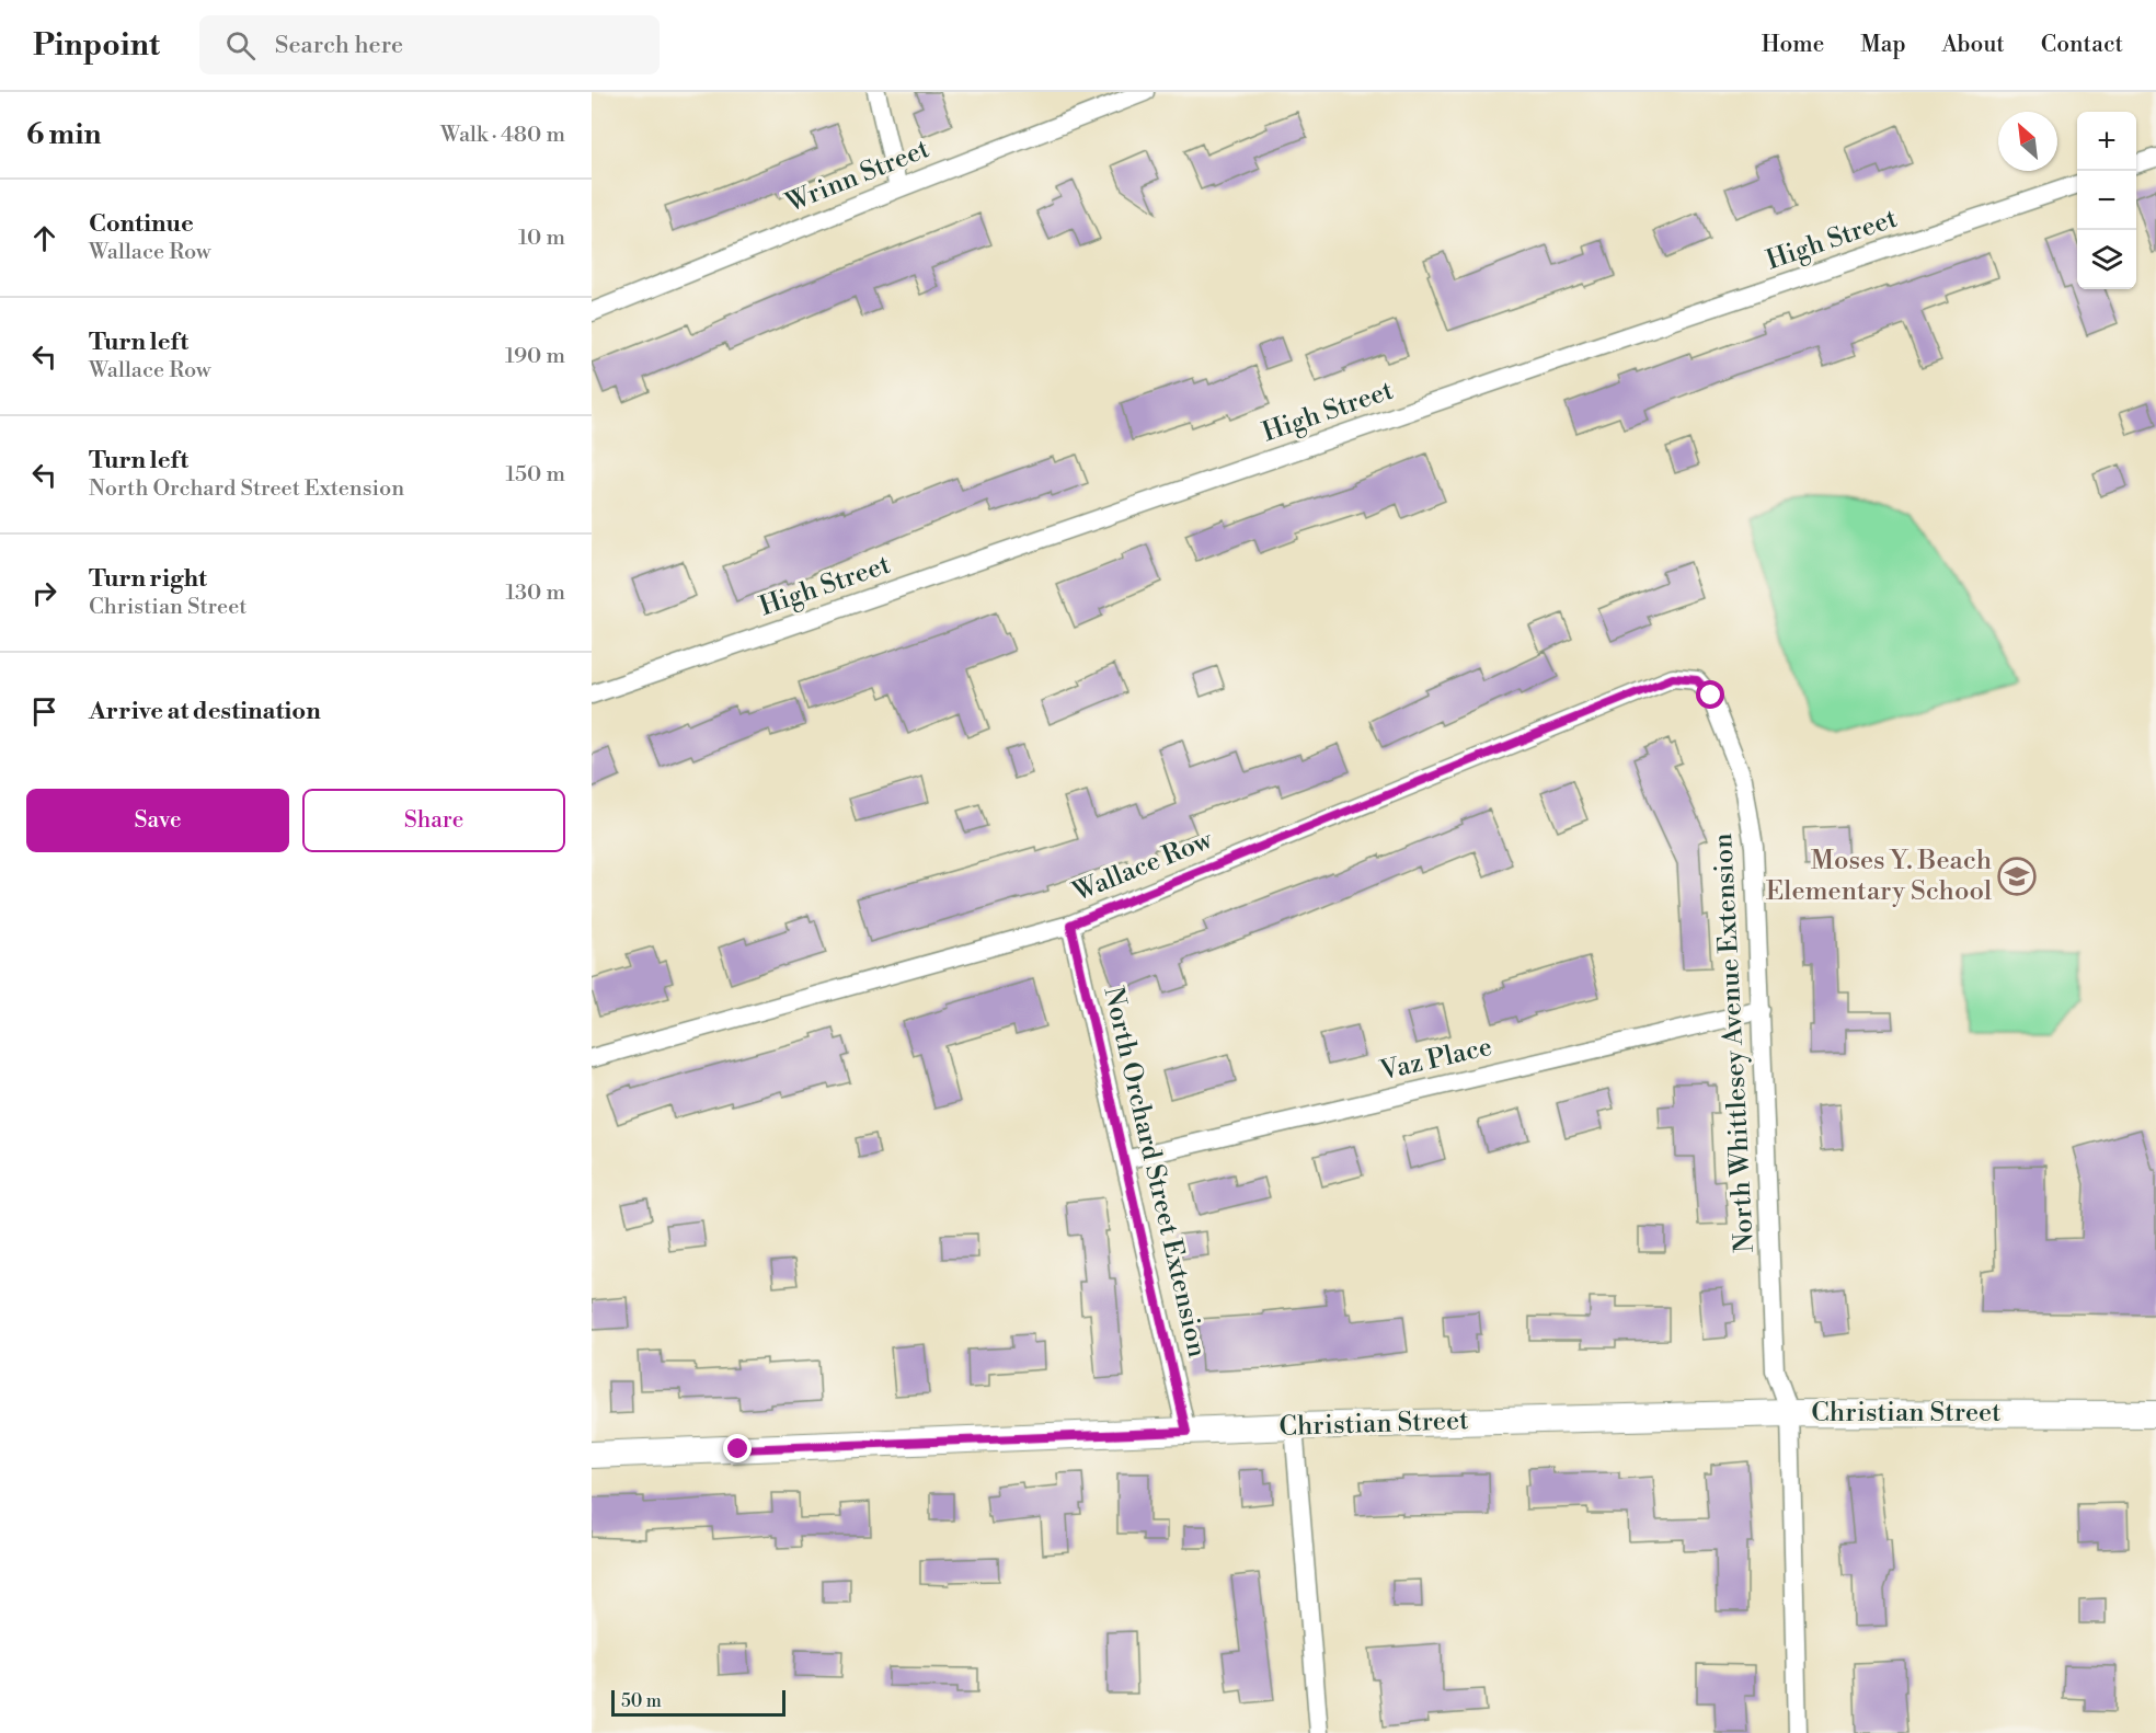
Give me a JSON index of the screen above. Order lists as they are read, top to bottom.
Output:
{
  "streets": {
    "main road": ["Christian Street"],
    "street": [
      "Wrinn Street",
      "High Street",
      "Wallace Row",
      "North Whittlesey Avenue Extension",
      "Vaz Place",
      "North Orchard Street Extension"
    ]
  },
  "crossings": [
    ["Wallace Row", "North Whittlesey Avenue Extension"],
    ["Wallace Row", "North Orchard Street Extension"],
    ["North Whittlesey Avenue Extension", "Vaz Place"],
    ["North Whittlesey Avenue Extension", "Christian Street"],
    ["Vaz Place", "North Orchard Street Extension"],
    ["North Orchard Street Extension", "Christian Street"]
  ],
  "places": {
    "school or university": ["Moses Y. Beach Elementary School"]
  },
  "scale_bar": "50 m",
  "north": "top left",
  "page": {
    "header": "Pinpoint",
    "search": "Search here",
    "nav": [
      "Home",
      "Map",
      "About",
      "Contact"
    ],
    "heading": ["6 min", "Walk · 480 m"],
    "map_buttons": ["+", "−"],
    "list": [
      ["Continue", "Wallace Row", "10 m"],
      ["Turn left", "Wallace Row", "190 m"],
      ["Turn left", "North Orchard Street Extension", "150 m"],
      ["Turn right", "Christian Street", "130 m"],
      "Arrive at destination"
    ],
    "buttons": ["Save", "Share"],
    "scale": "50 m"
  }
}
